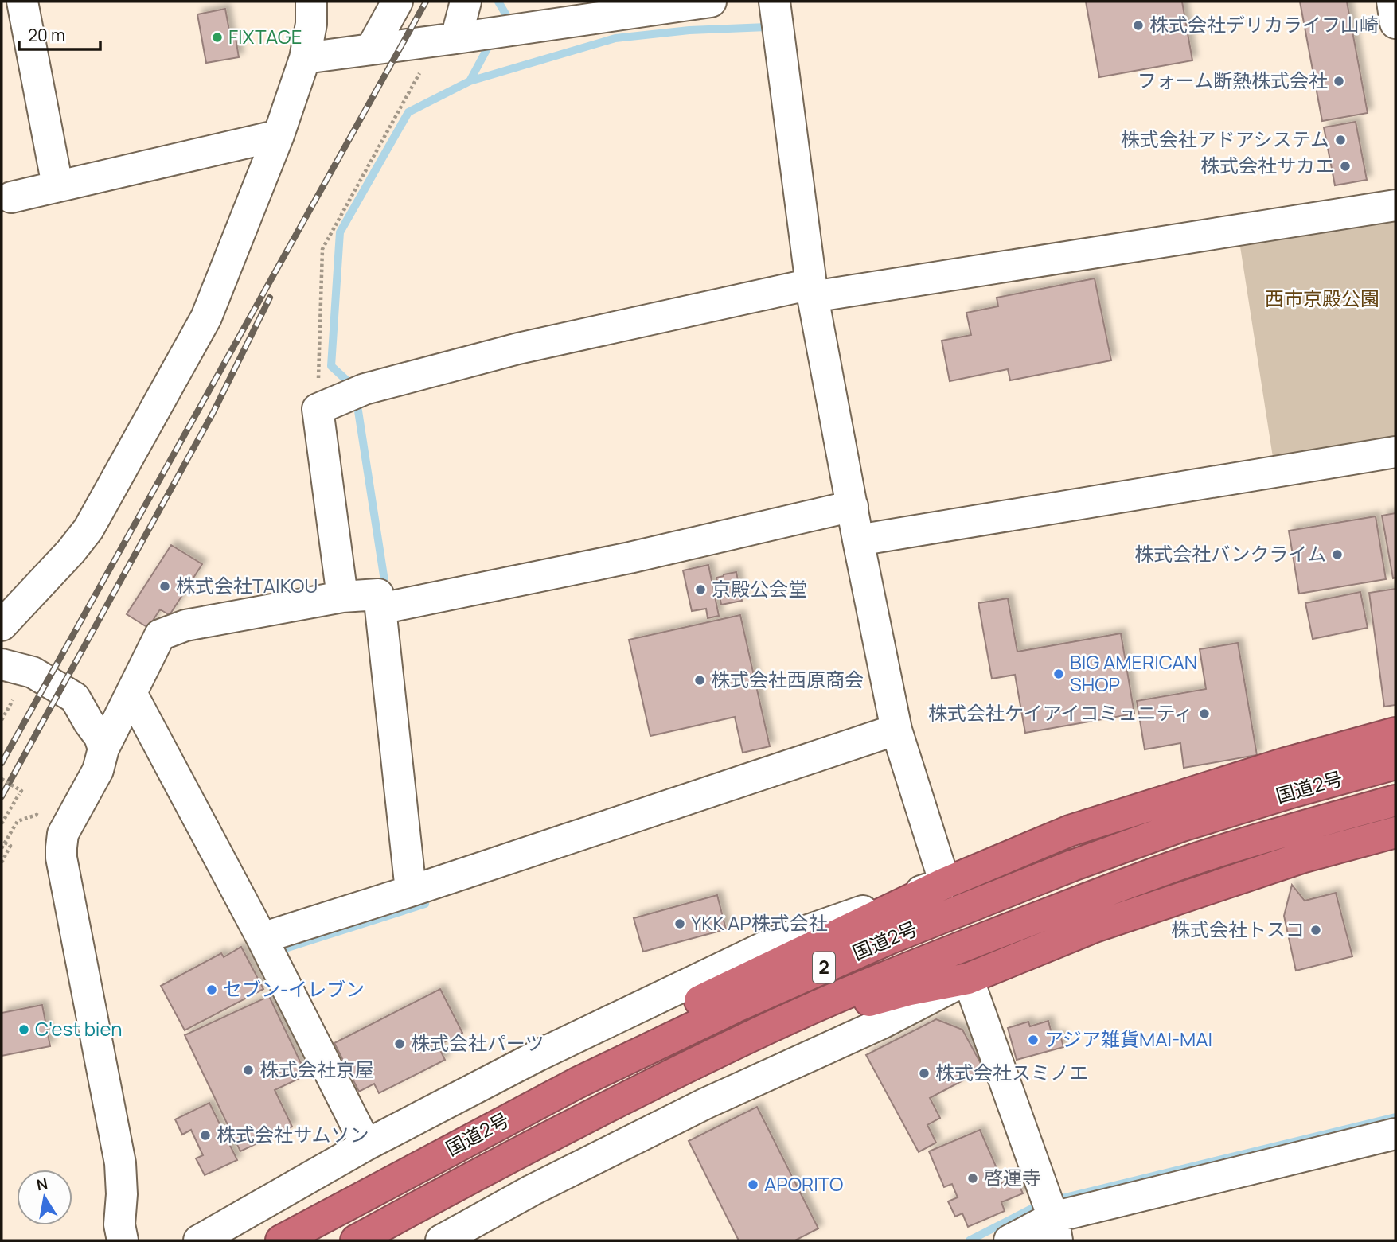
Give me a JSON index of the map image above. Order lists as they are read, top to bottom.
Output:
{
  "streets": {
    "highway": ["国道2号", "2"]
  },
  "parks": ["西市京殿公園"],
  "places": [
    "株式会社デリカライフ山崎",
    "FIXTAGE",
    "フォーム断熱株式会社",
    "株式会社アドアシステム",
    "株式会社サカエ",
    "株式会社バンクライム",
    "株式会社TAIKOU",
    "京殿公会堂",
    "BIG AMERICAN SHOP",
    "株式会社西原商会",
    "株式会社ケイアイコミュニティ",
    "YKK AP株式会社",
    "株式会社トスコ",
    "セブン-イレブン",
    "C'est bien",
    "アジア雑貨MAI-MAI",
    "株式会社パーツ",
    "株式会社京屋",
    "株式会社スミノエ",
    "株式会社サムソン",
    "啓運寺",
    "APORITO"
  ],
  "scale_bar": "20 m",
  "north": "top"
}
